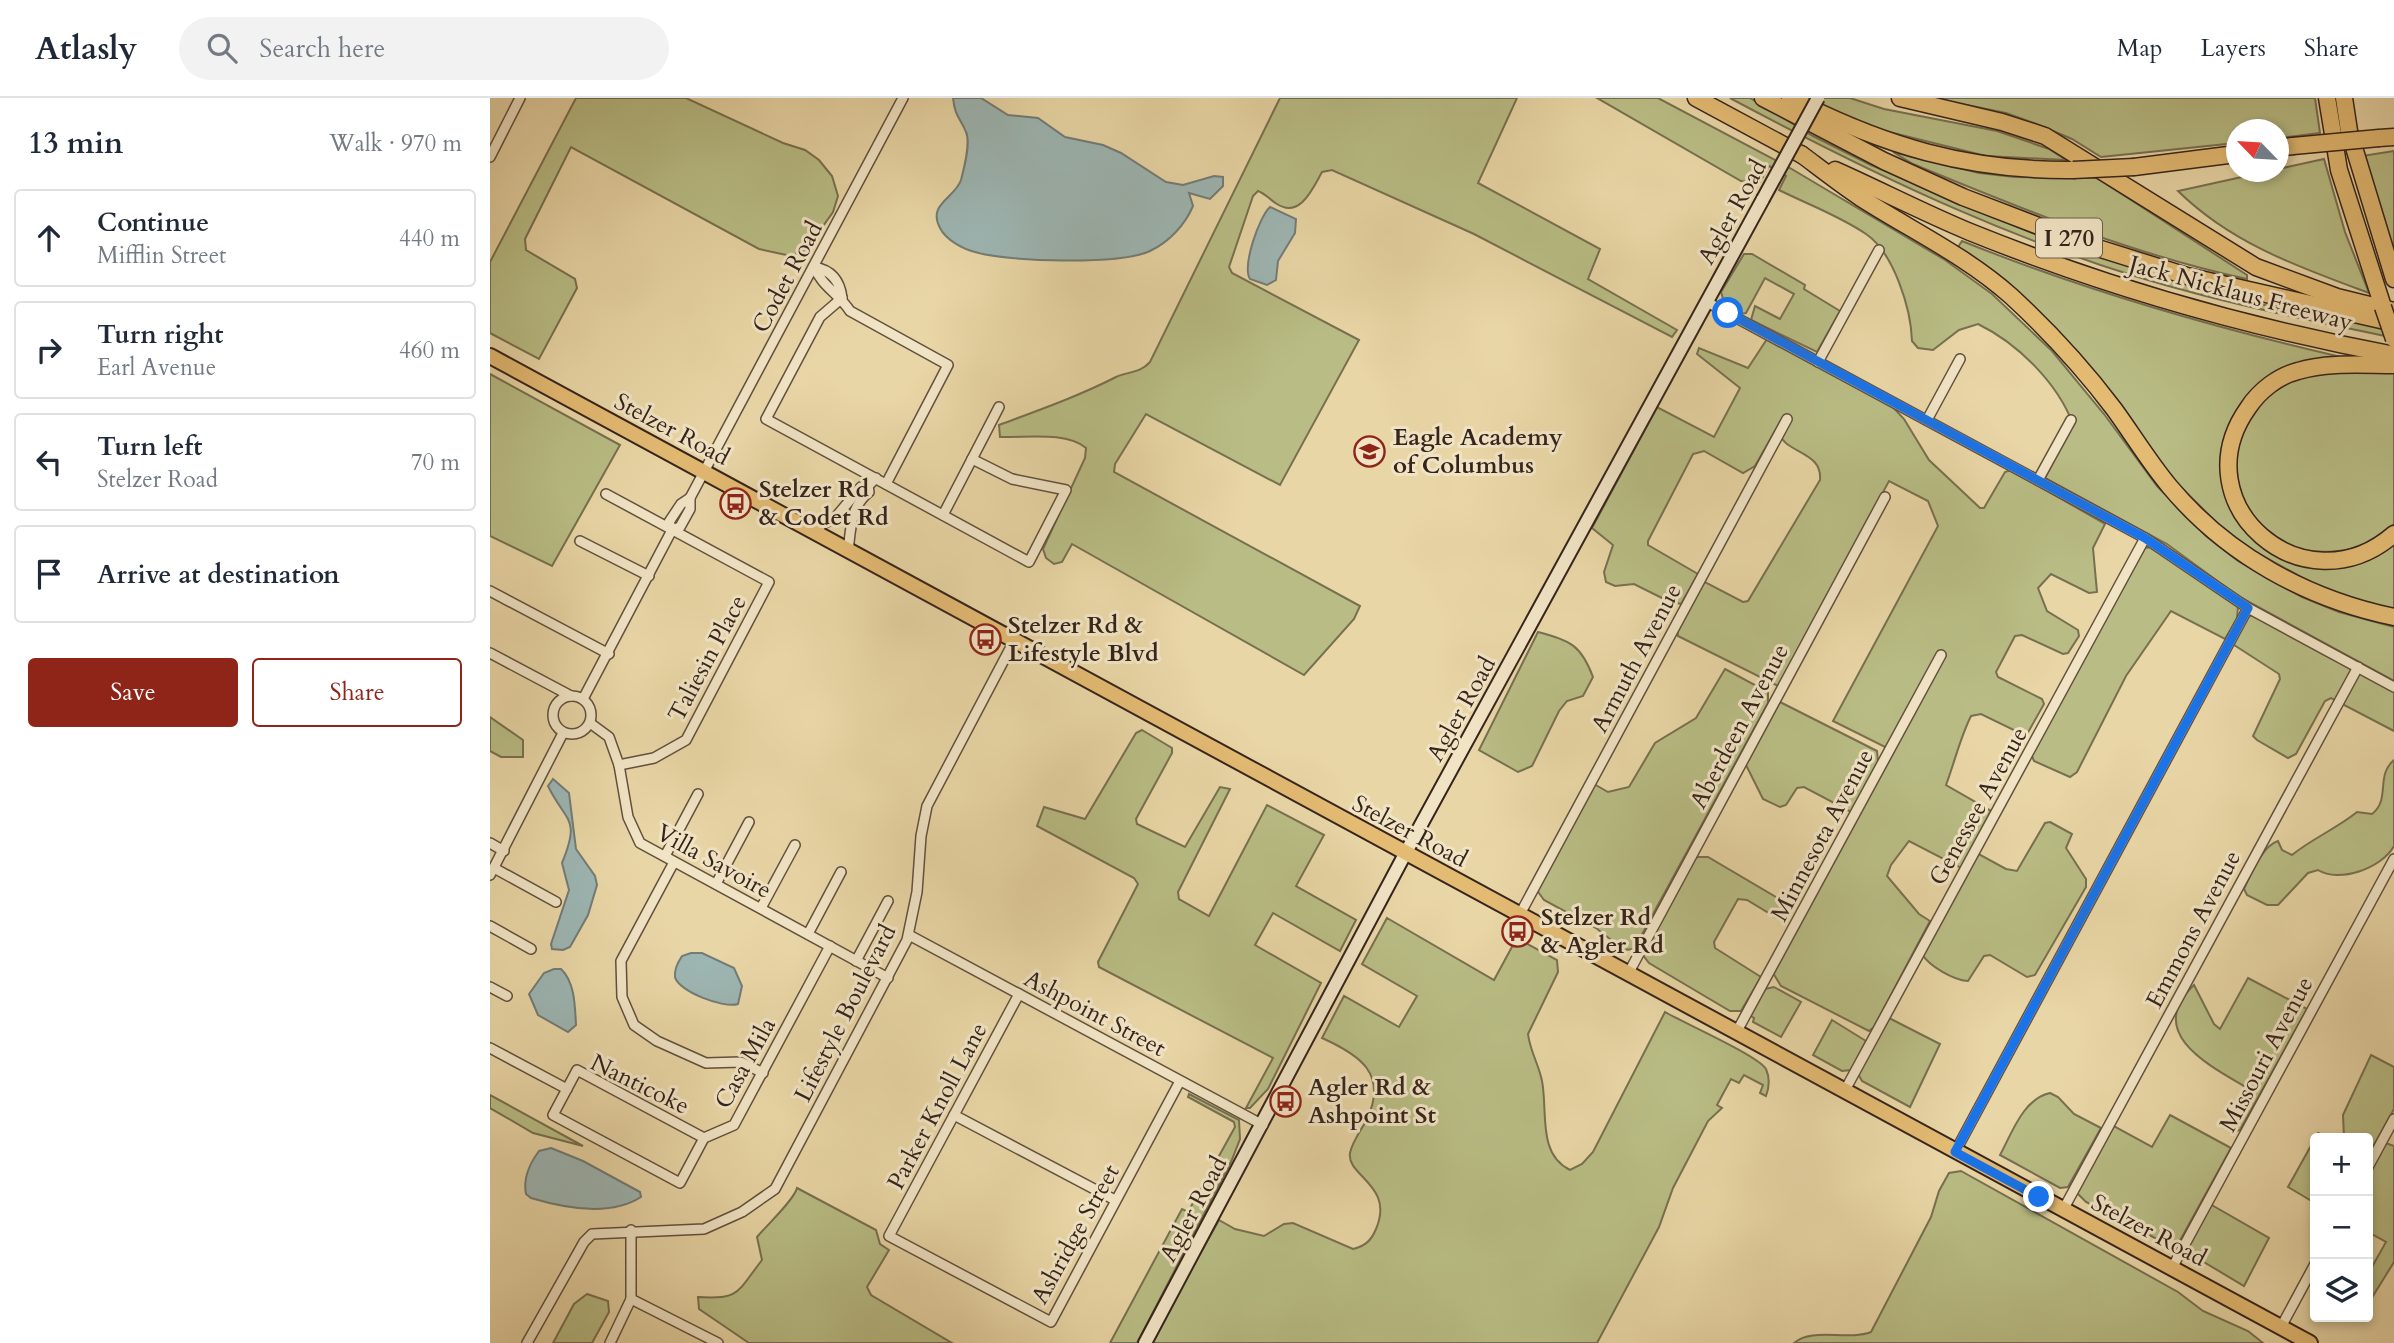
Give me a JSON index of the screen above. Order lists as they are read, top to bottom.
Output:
{
  "streets": {
    "highway": ["I 270", "Jack Nicklaus Freeway"],
    "main road": ["Agler Road", "Stelzer Road"],
    "street": [
      "Codet Road",
      "Taliesin Place",
      "Armuth Avenue",
      "Aberdeen Avenue",
      "Genessee Avenue",
      "Minnesota Avenue",
      "Villa Savoire",
      "Emmons Avenue",
      "Lifestyle Boulevard",
      "Ashpoint Street",
      "Missouri Avenue",
      "Casa Mila",
      "Nanticoke",
      "Parker Knoll Lane",
      "Ashridge Street"
    ]
  },
  "crossings": [
    ["Agler Road", "Stelzer Road"],
    ["Agler Road", "Ashpoint Street"],
    ["Codet Road", "Stelzer Road"],
    ["Codet Road", "Taliesin Place"],
    ["Stelzer Road", "Armuth Avenue"],
    ["Stelzer Road", "Aberdeen Avenue"],
    ["Stelzer Road", "Genessee Avenue"],
    ["Stelzer Road", "Minnesota Avenue"],
    ["Stelzer Road", "Emmons Avenue"],
    ["Stelzer Road", "Lifestyle Boulevard"],
    ["Stelzer Road", "Missouri Avenue"],
    ["Taliesin Place", "Villa Savoire"],
    ["Villa Savoire", "Lifestyle Boulevard"],
    ["Villa Savoire", "Casa Mila"],
    ["Lifestyle Boulevard", "Ashpoint Street"],
    ["Ashpoint Street", "Parker Knoll Lane"],
    ["Ashpoint Street", "Ashridge Street"],
    ["Casa Mila", "Nanticoke"],
    ["Parker Knoll Lane", "Ashridge Street"]
  ],
  "places": {
    "school or university": ["Eagle Academy of Columbus"],
    "bus stop": [
      "Stelzer Rd & Codet Rd",
      "Stelzer Rd & Lifestyle Blvd",
      "Stelzer Rd & Agler Rd",
      "Agler Rd & Ashpoint St"
    ]
  },
  "north": "top left",
  "page": {
    "header": "Atlasly",
    "search": "Search here",
    "nav": ["Map", "Layers", "Share"],
    "heading": ["13 min", "Walk · 970 m"],
    "list": [
      ["Continue", "Mifflin Street", "440 m"],
      ["Turn right", "Earl Avenue", "460 m"],
      ["Turn left", "Stelzer Road", "70 m"],
      "Arrive at destination"
    ],
    "buttons": ["Save", "Share"],
    "map_buttons": ["+", "−"]
  }
}
